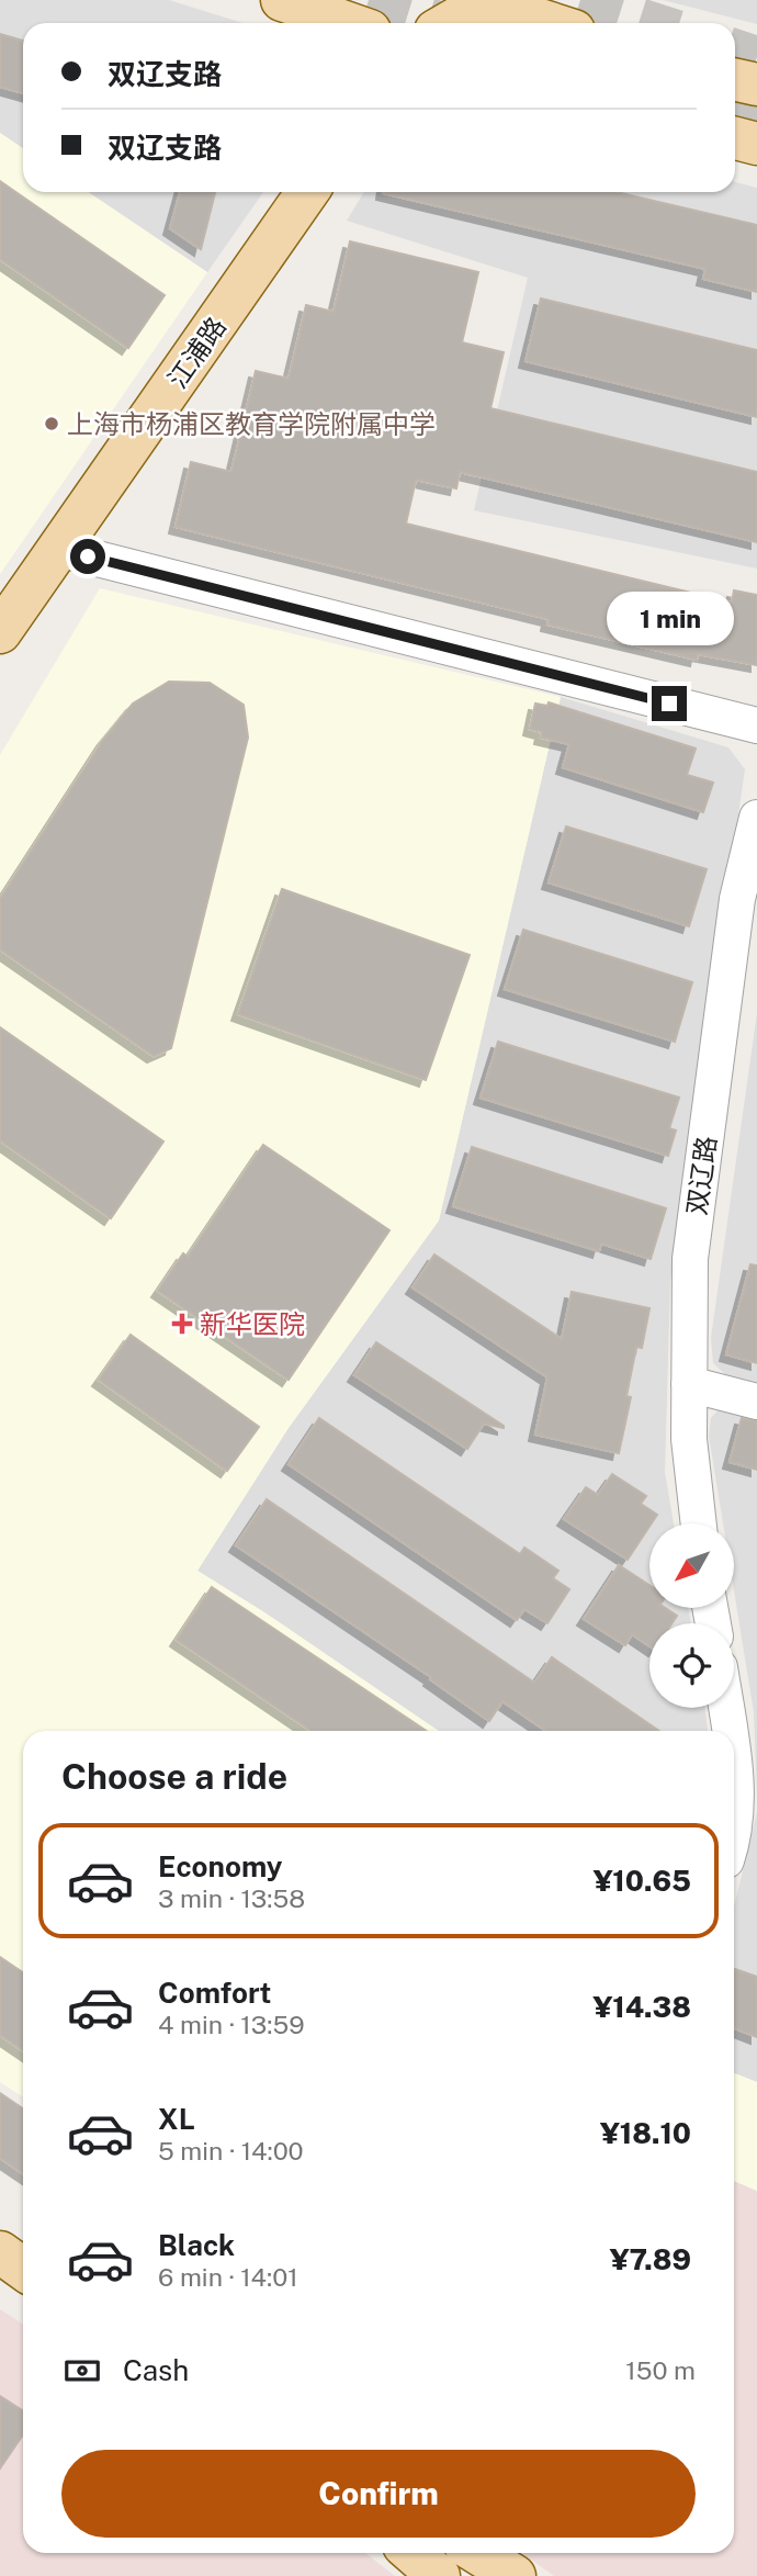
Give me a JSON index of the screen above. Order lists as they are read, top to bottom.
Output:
{
  "streets": {
    "main road": ["江浦路"],
    "street": ["双辽路"]
  },
  "places": {
    "other": ["上海市杨浦区教育学院附属中学"],
    "health": ["新华医院"]
  },
  "north": "bottom left",
  "page": {
    "banner": ["双辽支路", "双辽支路"],
    "bubble": "1 min",
    "heading": "Choose a ride",
    "list": [
      {
        "name": "Economy",
        "note": "3 min · 13:58",
        "value": "¥10.65"
      },
      {
        "name": "Comfort",
        "note": "4 min · 13:59",
        "value": "¥14.38"
      },
      {
        "name": "XL",
        "note": "5 min · 14:00",
        "value": "¥18.10"
      },
      {
        "name": "Black",
        "note": "6 min · 14:01",
        "value": "¥7.89"
      }
    ],
    "pay": ["Cash", "150 m"],
    "buttons": "Confirm"
  }
}
